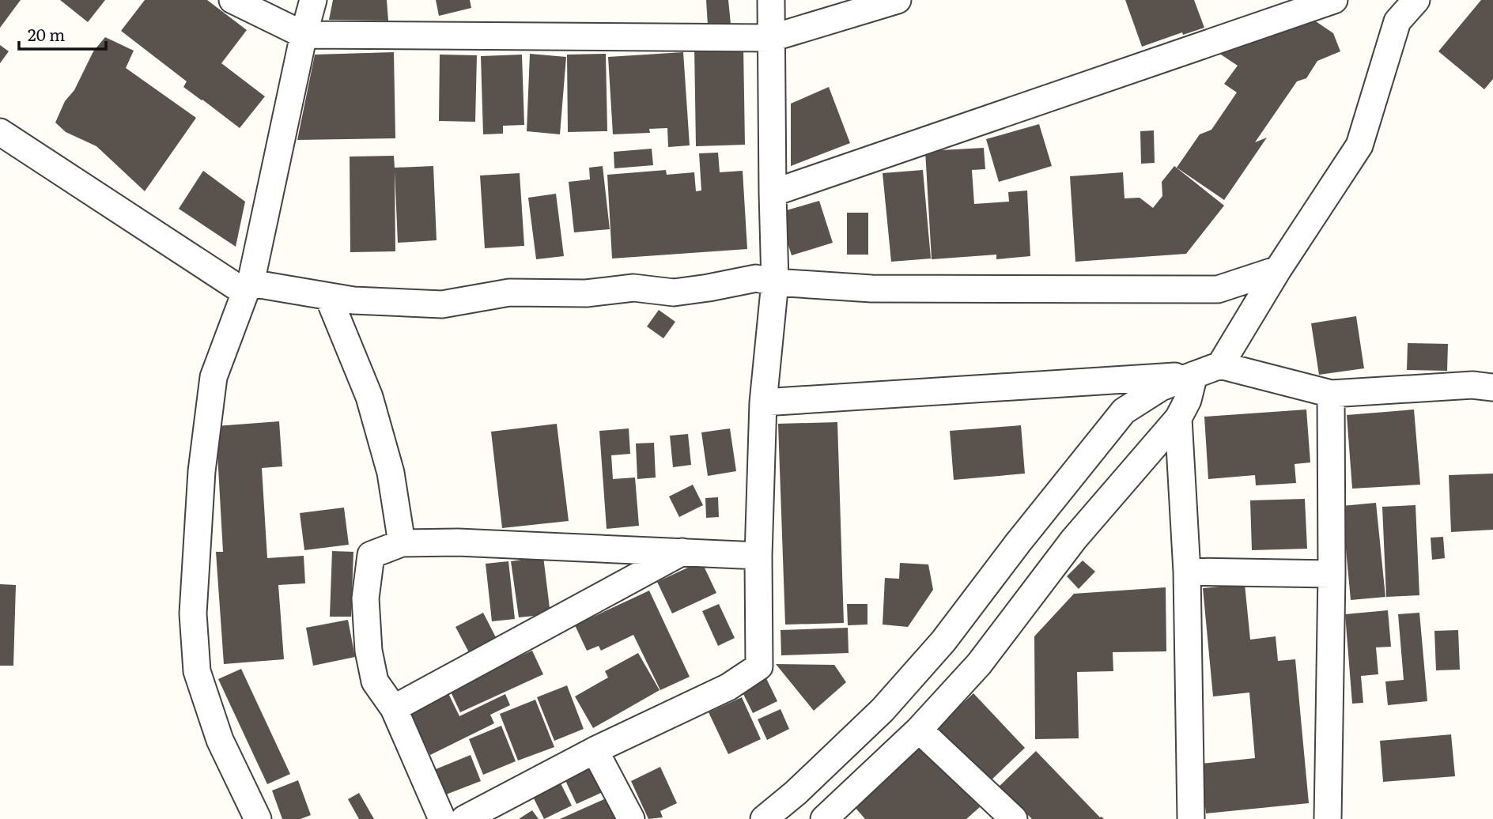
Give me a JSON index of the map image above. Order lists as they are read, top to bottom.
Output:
{
  "scale_bar": "20 m"
}
